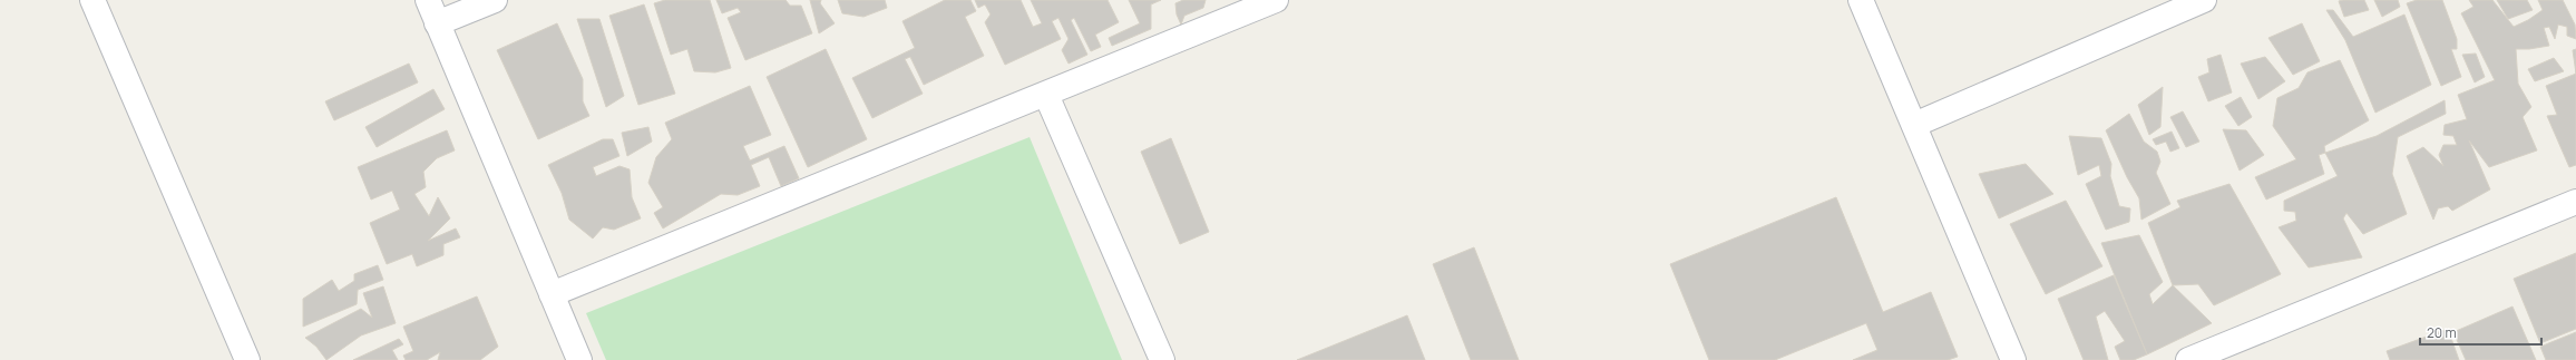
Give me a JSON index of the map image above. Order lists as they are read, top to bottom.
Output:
{
  "scale_bar": "20 m"
}
